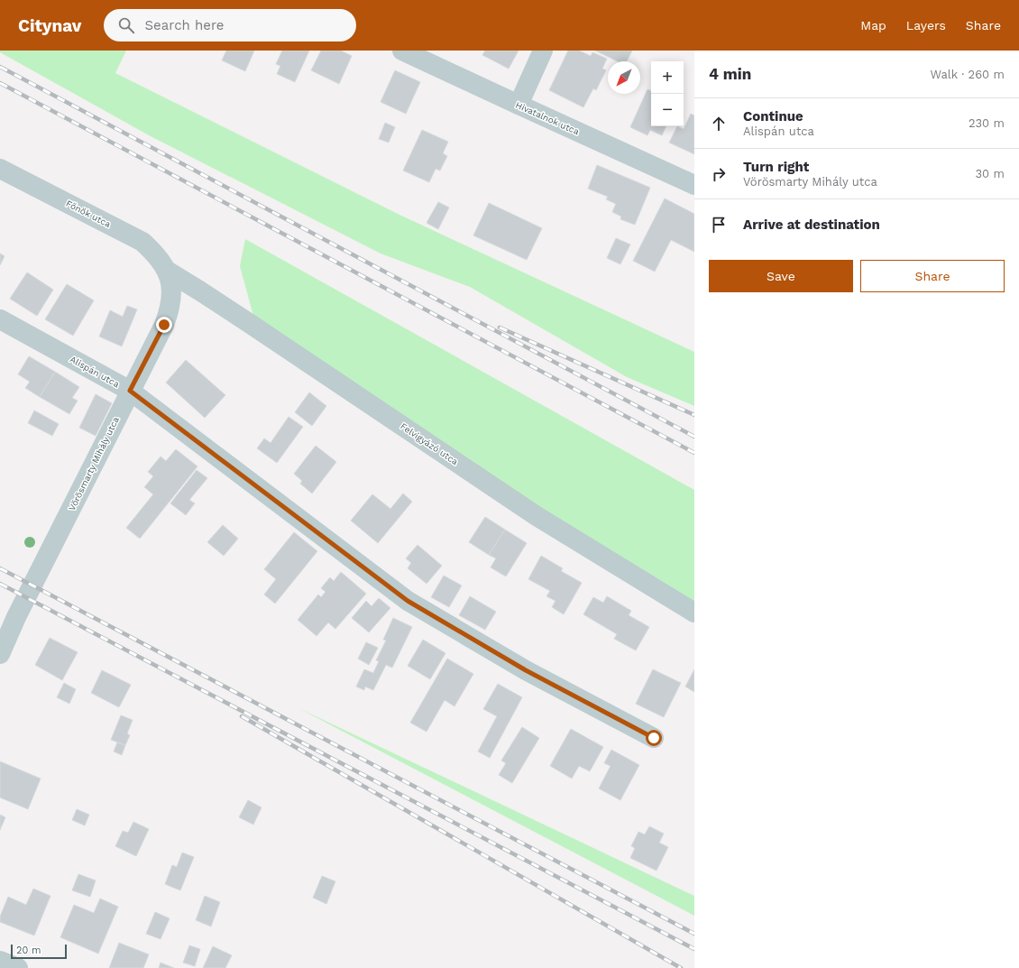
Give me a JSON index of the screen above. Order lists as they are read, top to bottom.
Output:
{
  "streets": {
    "street": [
      "Hivatalnok utca",
      "Főnök utca",
      "Alispán utca",
      "Felvigyázó utca",
      "Vörösmarty Mihály utca"
    ]
  },
  "crossings": [
    ["Főnök utca", "Felvigyázó utca"],
    ["Főnök utca", "Vörösmarty Mihály utca"],
    ["Alispán utca", "Vörösmarty Mihály utca"],
    ["Felvigyázó utca", "Vörösmarty Mihály utca"]
  ],
  "scale_bar": "20 m",
  "north": "bottom left",
  "page": {
    "header": "Citynav",
    "search": "Search here",
    "nav": ["Map", "Layers", "Share"],
    "heading": ["4 min", "Walk · 260 m"],
    "map_buttons": ["+", "−"],
    "list": [
      ["Continue", "Alispán utca", "230 m"],
      ["Turn right", "Vörösmarty Mihály utca", "30 m"],
      "Arrive at destination"
    ],
    "buttons": ["Save", "Share"],
    "scale": "20 m"
  }
}
